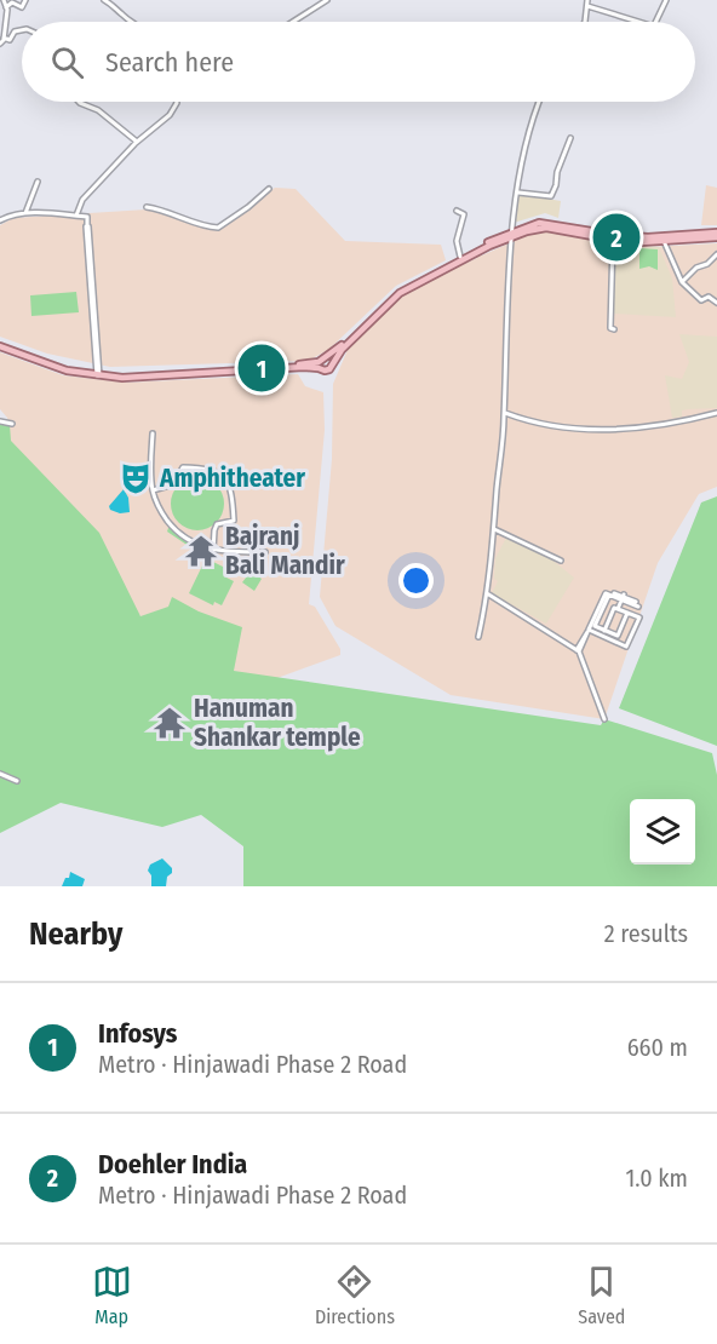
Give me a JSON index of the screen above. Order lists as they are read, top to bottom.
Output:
{
  "places": {
    "theatre": ["Amphitheater"],
    "temple": ["Bajranj Bali Mandir", "Hanuman Shankar temple"]
  },
  "page": {
    "search": "Search here",
    "pins": ["2", "1"],
    "heading": ["Nearby", "2 results"],
    "list": [
      {
        "mark": "1",
        "name": "Infosys",
        "note": "Metro · Hinjawadi Phase 2 Road",
        "value": "660 m"
      },
      {
        "mark": "2",
        "name": "Doehler India",
        "note": "Metro · Hinjawadi Phase 2 Road",
        "value": "1.0 km"
      }
    ],
    "nav": ["Map", "Directions", "Saved"]
  }
}
